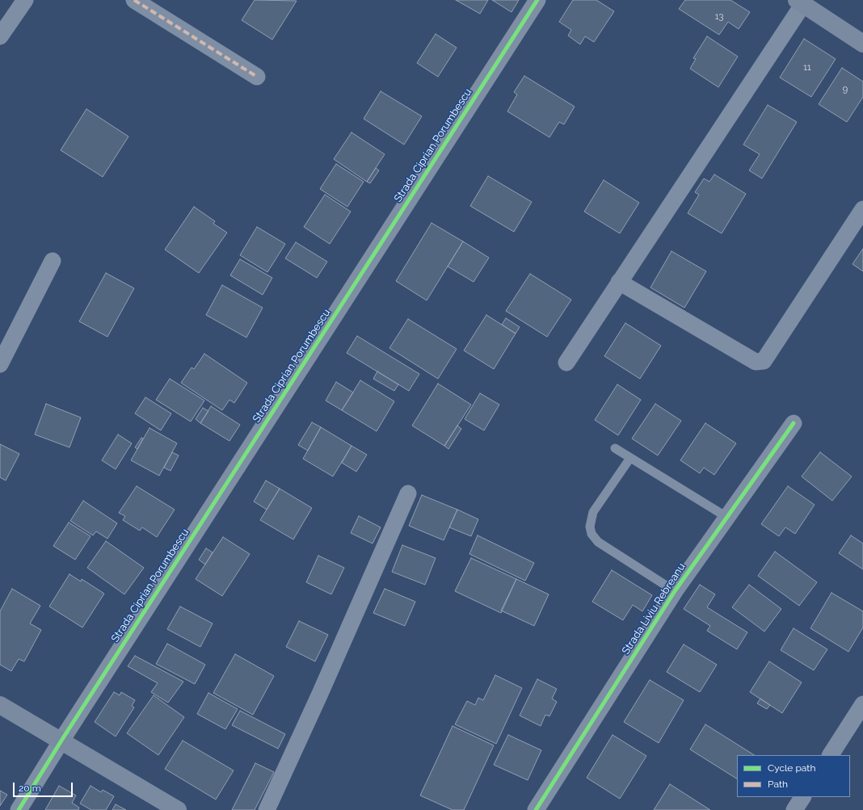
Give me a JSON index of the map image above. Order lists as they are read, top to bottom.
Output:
{
  "streets": {
    "street": ["Strada Ciprian Porumbescu", "Strada Liviu Rebreanu"]
  },
  "house_numbers": ["13", "11", "9"],
  "legend": ["Cycle path", "Path"],
  "scale_bar": "20 m"
}
